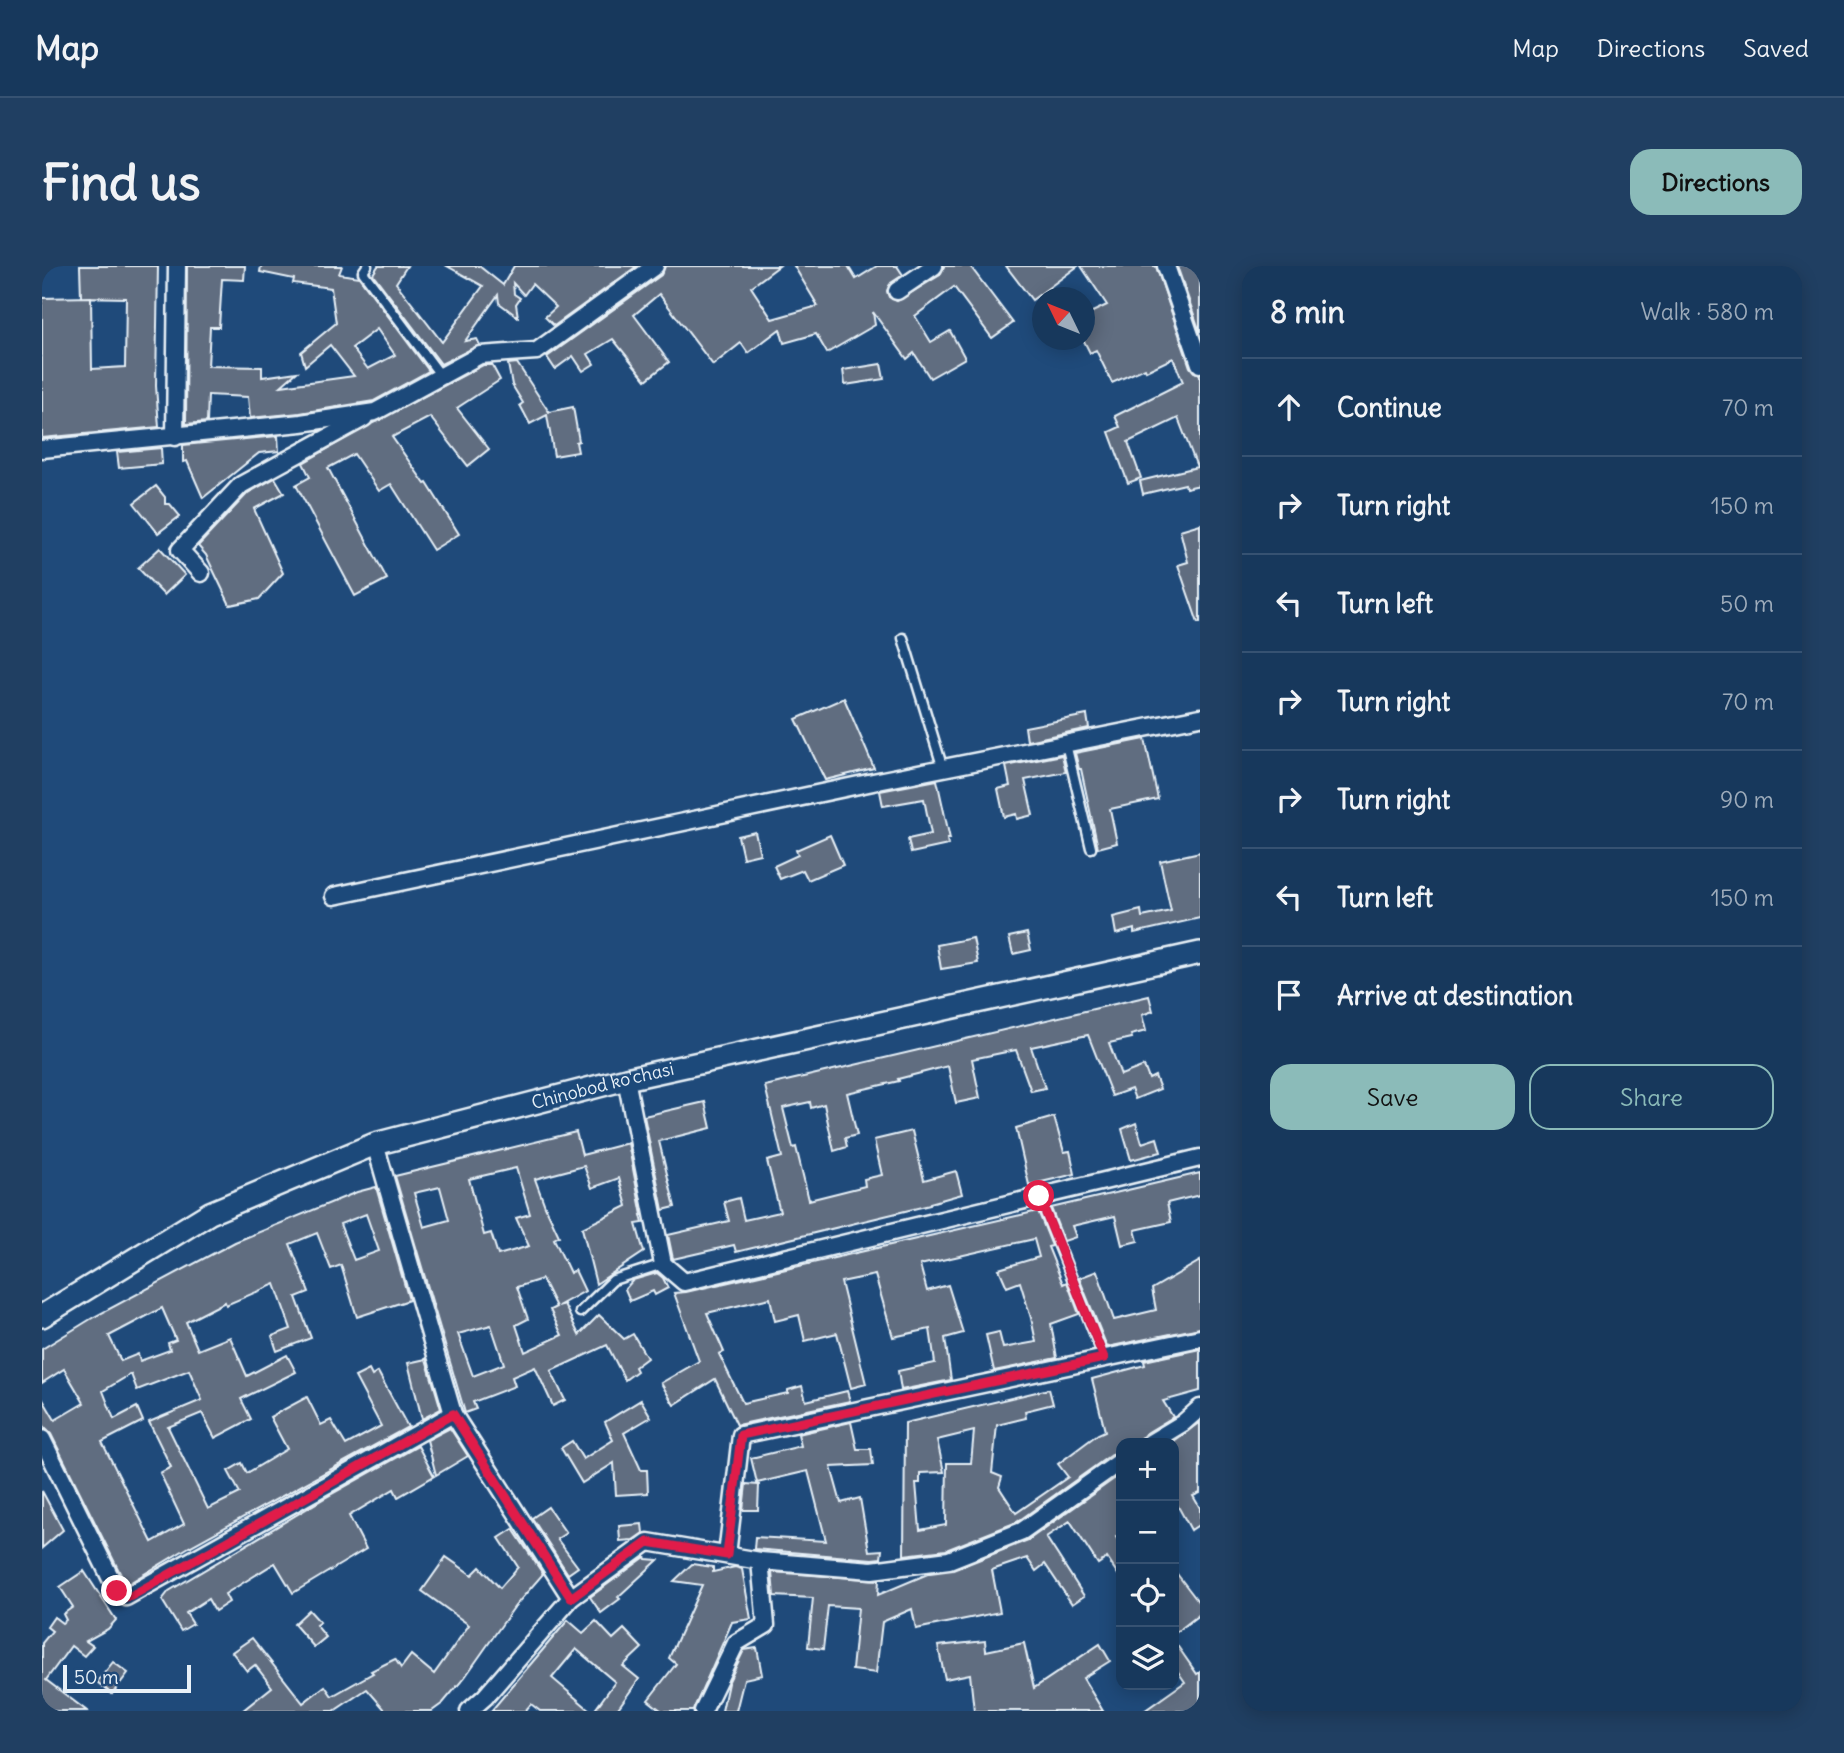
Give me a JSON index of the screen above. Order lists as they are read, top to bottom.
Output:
{
  "streets": {
    "street": ["Chinobod ko'chasi"]
  },
  "scale_bar": "50 m",
  "north": "top left",
  "page": {
    "header": "Map",
    "nav": ["Map", "Directions", "Saved"],
    "buttons": [
      "Directions",
      ["Save", "Share"]
    ],
    "title": "Find us",
    "heading": ["8 min", "Walk · 580 m"],
    "list": [
      ["Continue", "70 m"],
      ["Turn right", "150 m"],
      ["Turn left", "50 m"],
      ["Turn right", "70 m"],
      ["Turn right", "90 m"],
      ["Turn left", "150 m"],
      "Arrive at destination"
    ],
    "map_buttons": ["+", "−"],
    "scale": "50 m"
  }
}
